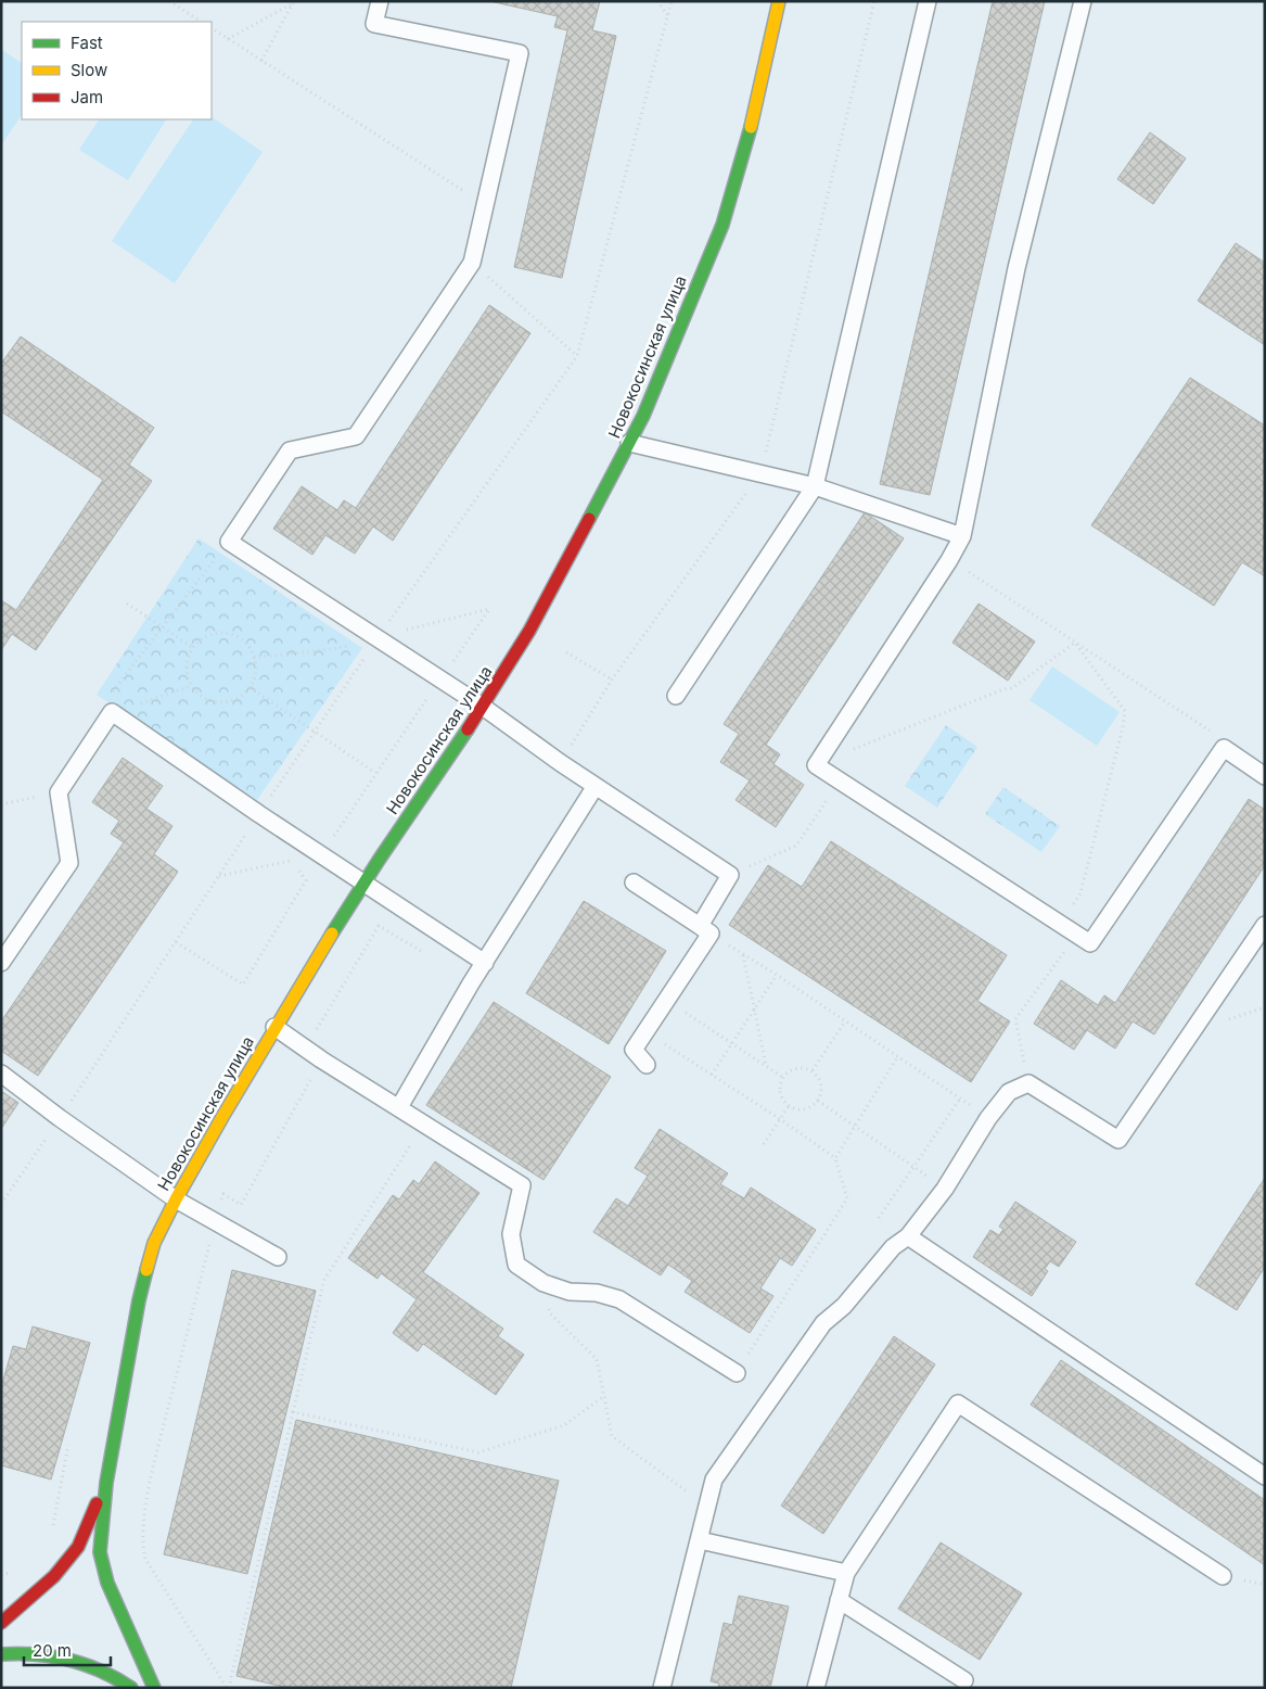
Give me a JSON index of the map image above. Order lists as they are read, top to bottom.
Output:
{
  "streets": {
    "street": ["Новокосинская улица"]
  },
  "legend": ["Fast", "Slow", "Jam"],
  "scale_bar": "20 m"
}
